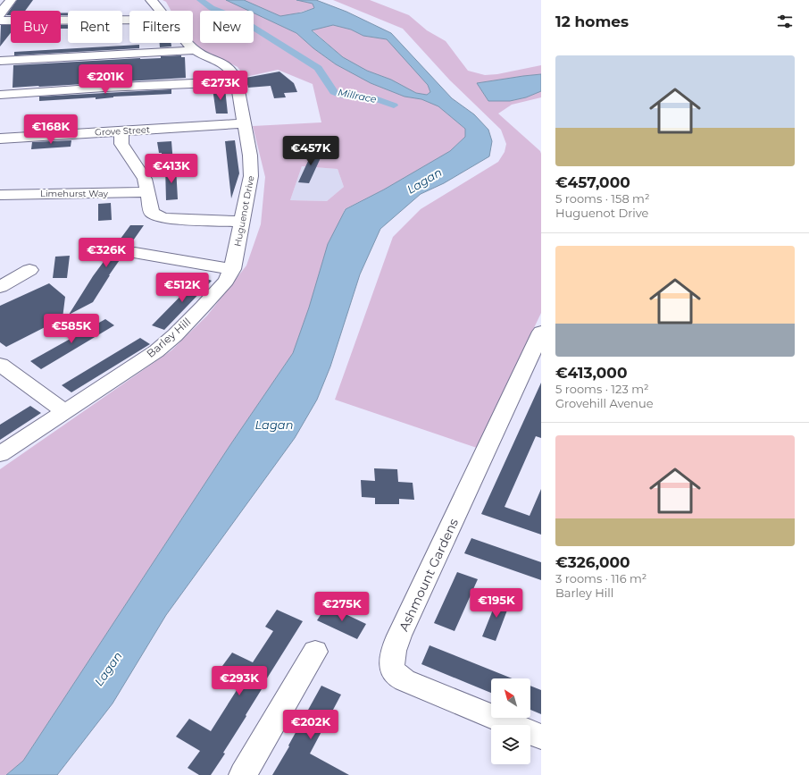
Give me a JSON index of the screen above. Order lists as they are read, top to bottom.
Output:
{
  "streets": {
    "street": [
      "Grove Street",
      "Limehurst Way",
      "Huguenot Drive",
      "Barley Hill",
      "Ashmount Gardens"
    ]
  },
  "crossings": [
    ["Grove Street", "Huguenot Drive"],
    ["Huguenot Drive", "Barley Hill"]
  ],
  "water": ["Millrace", "Lagan"],
  "north": "top left",
  "page": {
    "heading": "12 homes",
    "chip": [
      "Buy",
      "Rent",
      "Filters",
      "New"
    ],
    "list": [
      {
        "name": "€457,000",
        "note": "5 rooms · 158 m² · Huguenot Drive"
      },
      {
        "name": "€413,000",
        "note": "5 rooms · 123 m² · Grovehill Avenue"
      },
      {
        "name": "€326,000",
        "note": "3 rooms · 116 m² · Barley Hill"
      }
    ],
    "price": [
      "€201K",
      "€273K",
      "€168K",
      "€457K",
      "€413K",
      "€326K",
      "€512K",
      "€585K",
      "€195K",
      "€275K",
      "€293K",
      "€202K"
    ]
  }
}
